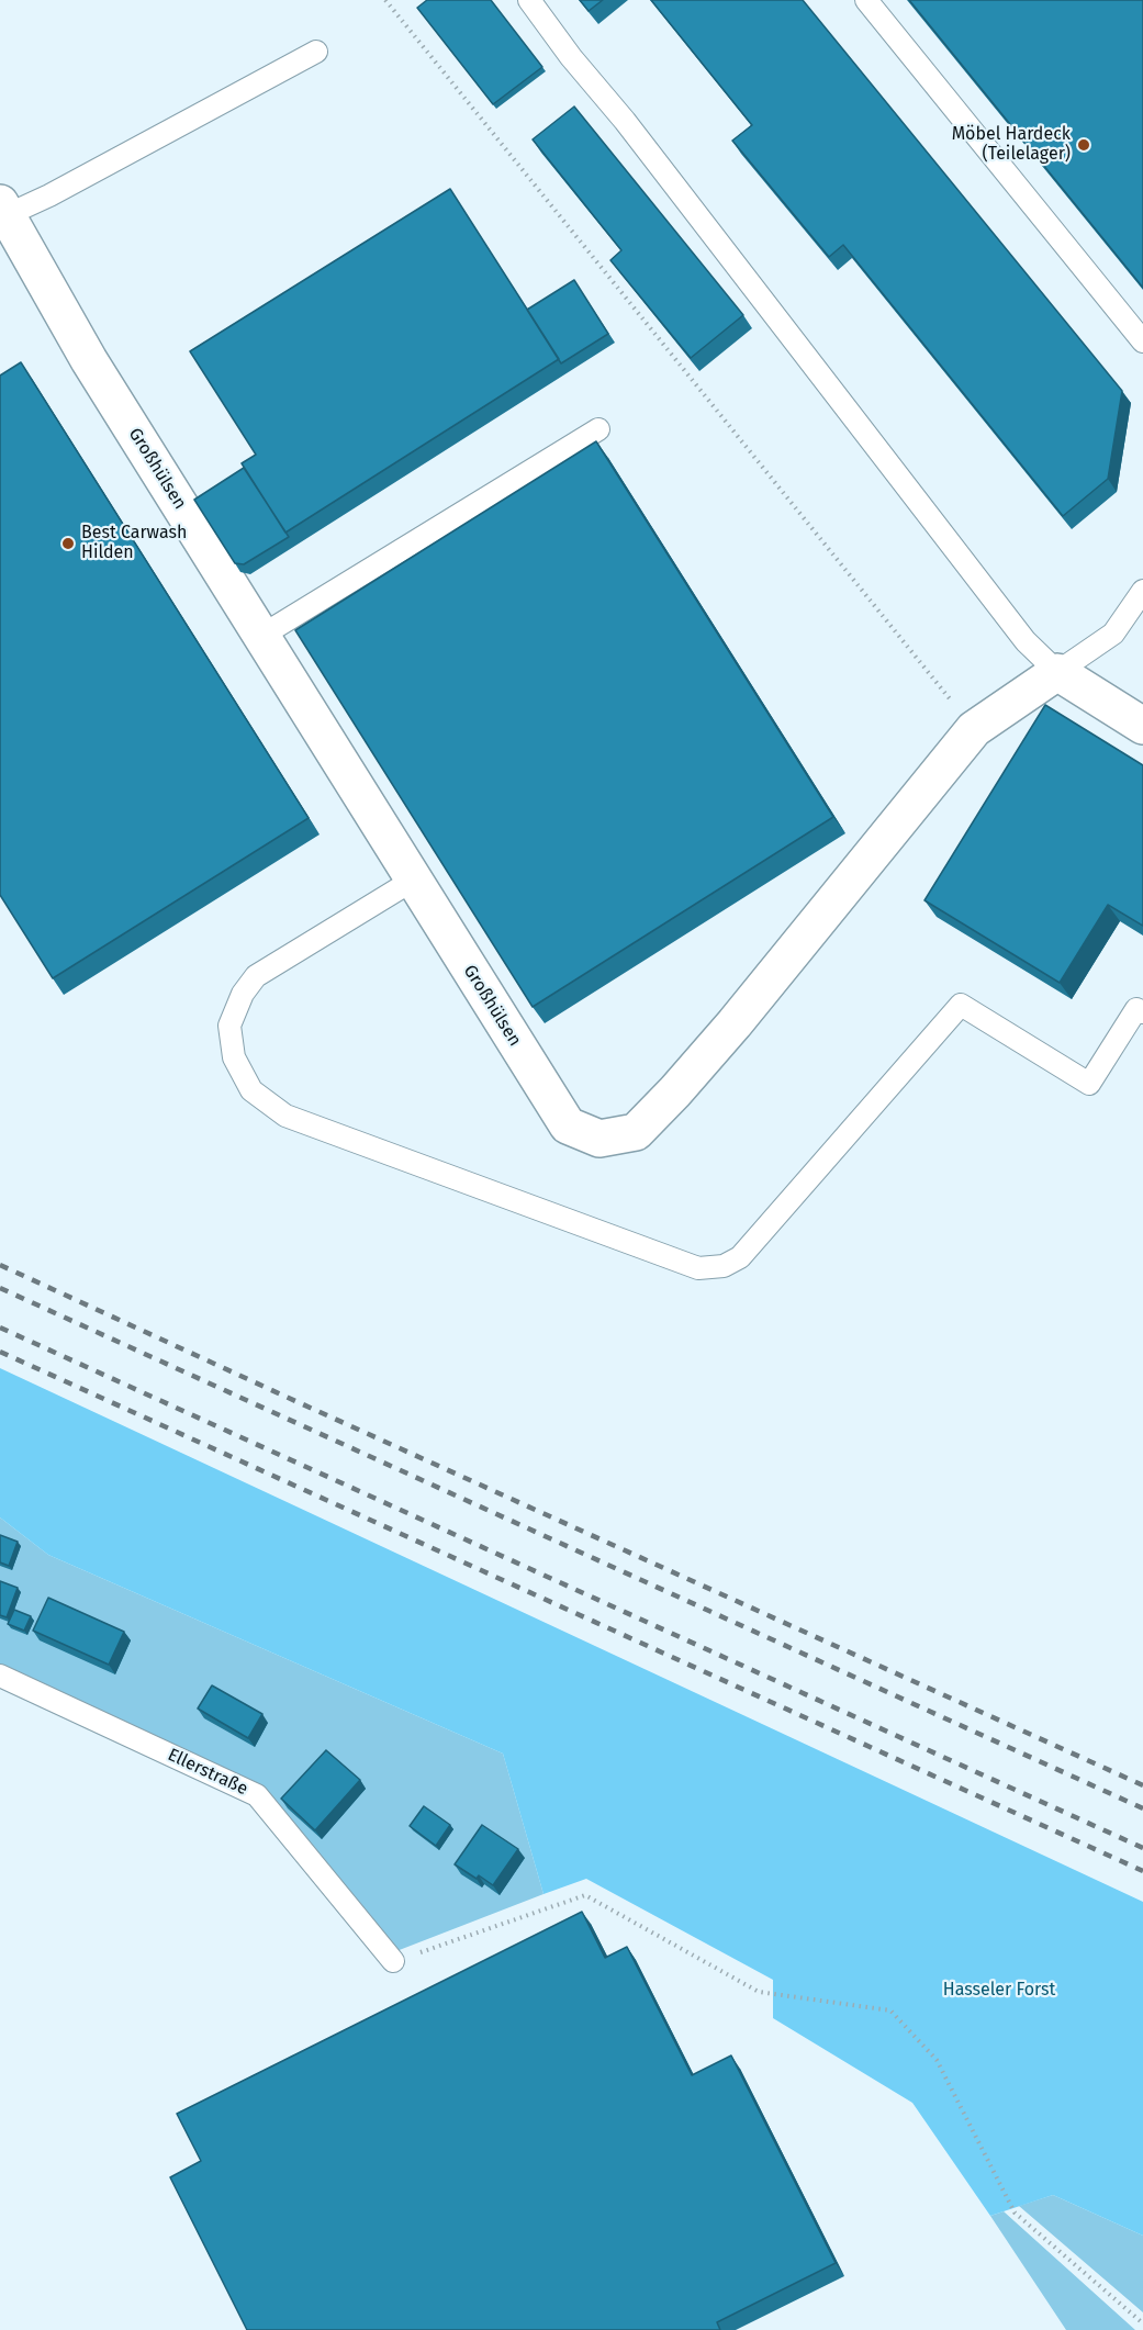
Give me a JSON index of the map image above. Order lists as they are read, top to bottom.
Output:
{
  "streets": {
    "street": ["Großhülsen"],
    "lane": ["Ellerstraße"]
  },
  "parks": ["Hasseler Forst"],
  "places": ["Möbel Hardeck (Teilelager)", "Best Carwash Hilden"]
}
